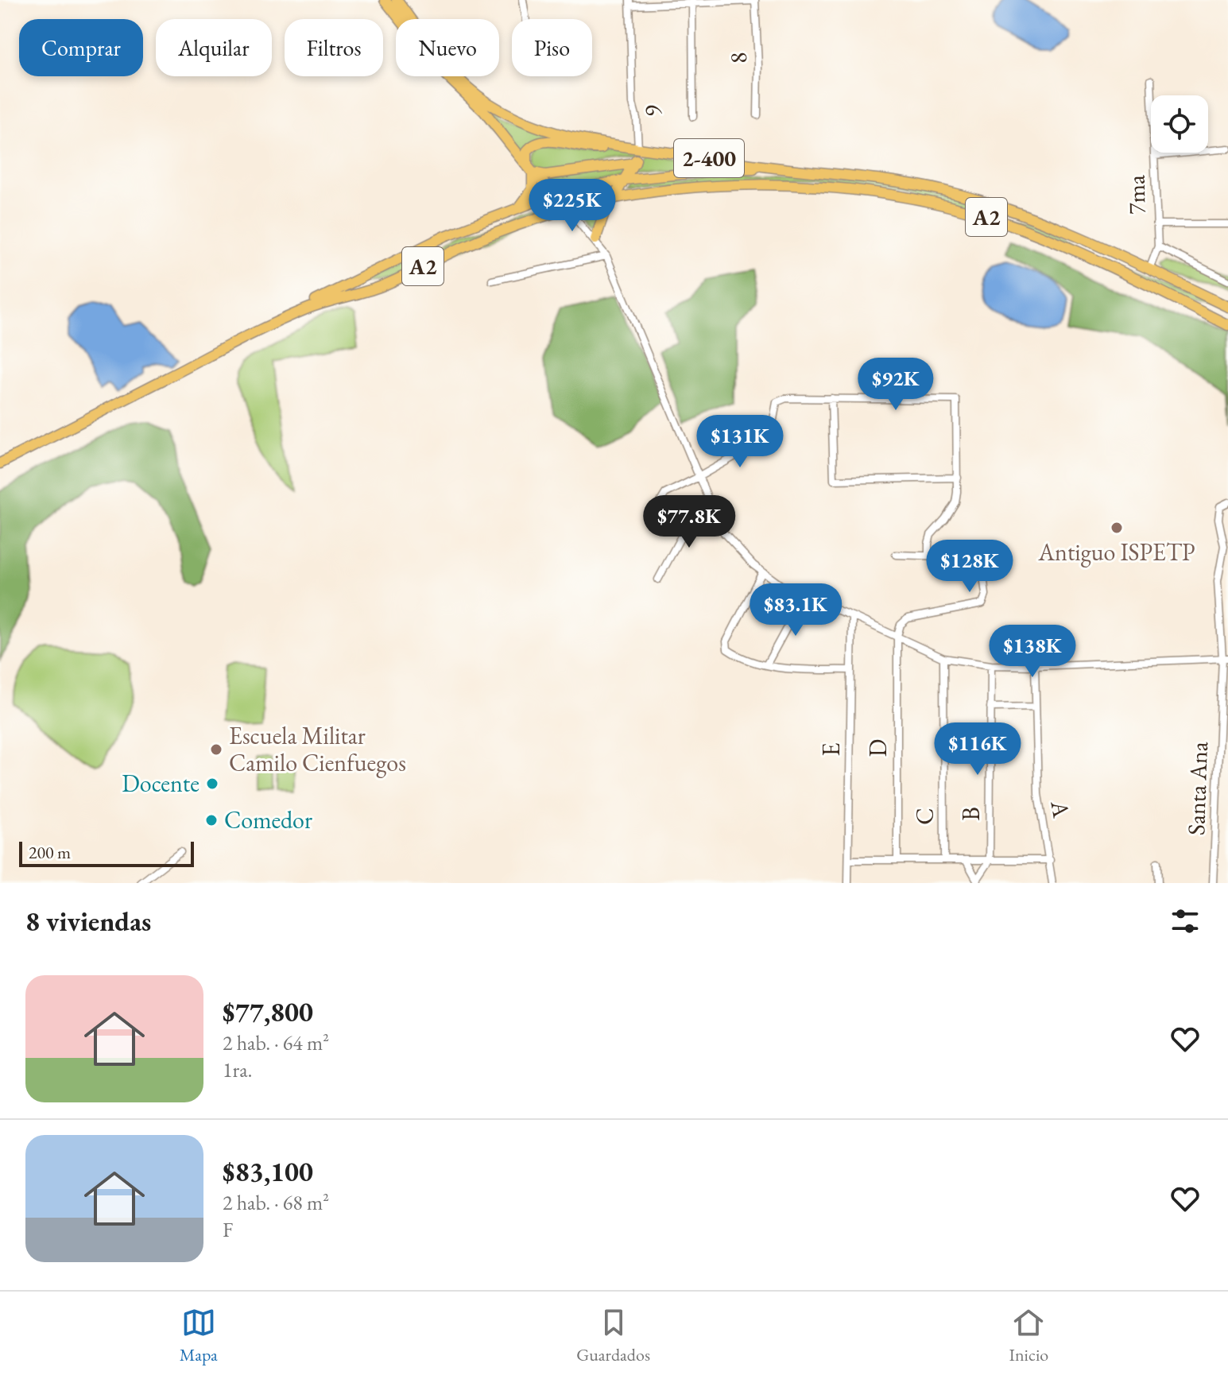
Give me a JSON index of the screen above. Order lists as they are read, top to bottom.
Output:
{
  "streets": {
    "highway": ["2-400", "A2"],
    "street": [
      "8",
      "6",
      "7ma",
      "D",
      "E",
      "Santa Ana",
      "A",
      "B",
      "C"
    ]
  },
  "crossings": [
    ["6", "2-400"],
    ["2-400", "A2"],
    ["7ma", "A2"]
  ],
  "places": [
    "Antiguo ISPETP",
    "Escuela Militar Camilo Cienfuegos",
    "Docente",
    "Comedor"
  ],
  "scale_bar": "200 m",
  "page": {
    "chip": [
      "Comprar",
      "Alquilar",
      "Filtros",
      "Nuevo",
      "Piso"
    ],
    "price": [
      "$225K",
      "$92K",
      "$131K",
      "$77.8K",
      "$128K",
      "$83.1K",
      "$138K",
      "$116K"
    ],
    "scale": "200 m",
    "heading": "8 viviendas",
    "list": [
      {
        "name": "$77,800",
        "note": "2 hab. · 64 m² · 1ra."
      },
      {
        "name": "$83,100",
        "note": "2 hab. · 68 m² · F"
      }
    ],
    "tabs": ["Mapa", "Guardados", "Inicio"]
  }
}
